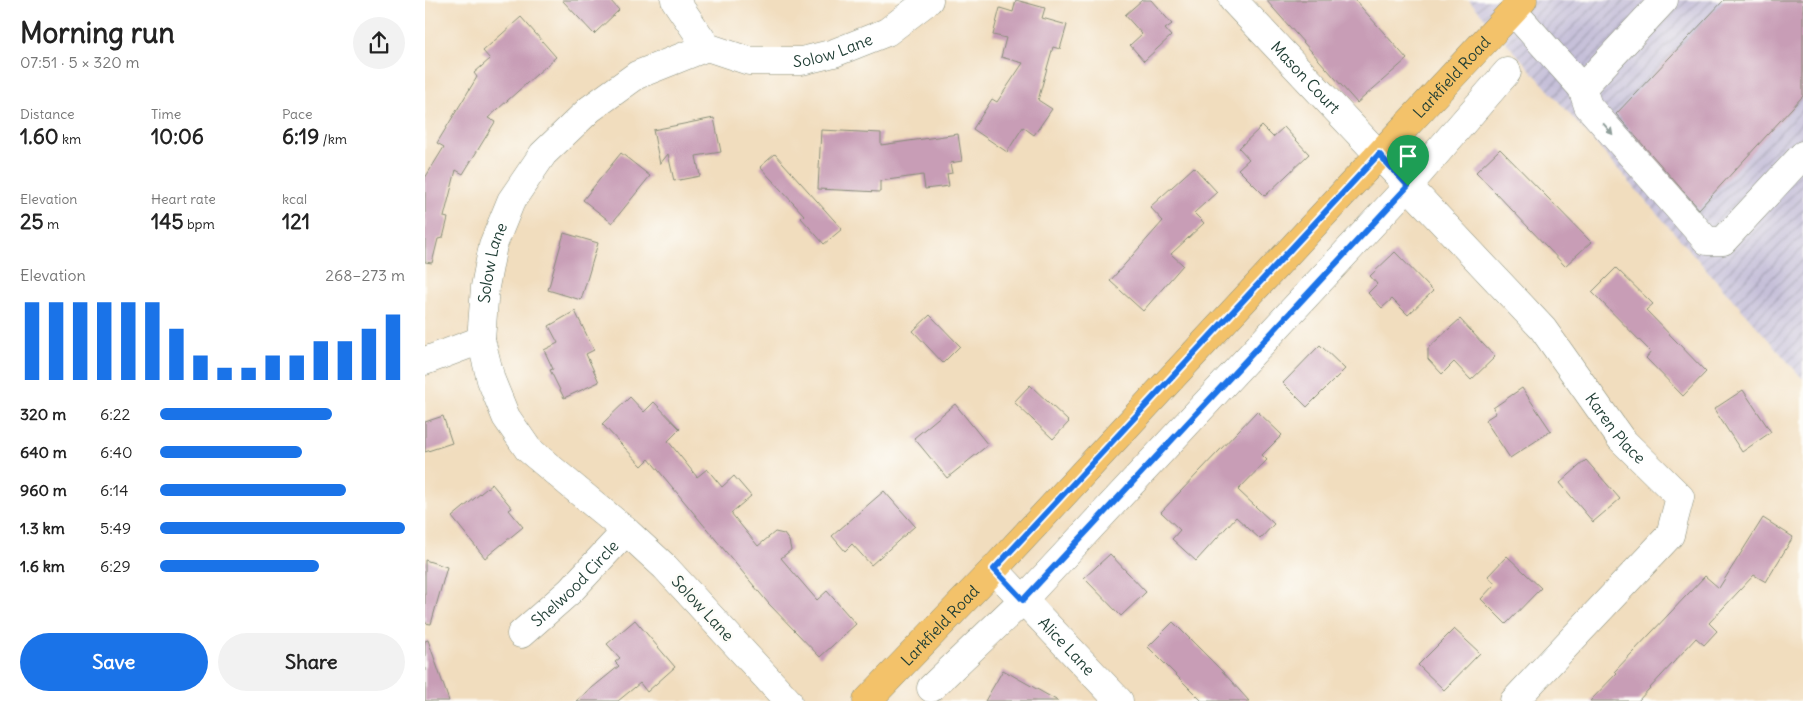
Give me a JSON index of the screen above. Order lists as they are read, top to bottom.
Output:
{
  "streets": {
    "main road": ["Larkfield Road"],
    "street": [
      "Solow Lane",
      "Mason Court",
      "Karen Place",
      "Shelwood Circle",
      "Alice Lane"
    ]
  },
  "crossings": [
    ["Solow Lane", "Shelwood Circle"],
    ["Mason Court", "Larkfield Road"],
    ["Mason Court", "Karen Place"],
    ["Larkfield Road", "Karen Place"],
    ["Larkfield Road", "Alice Lane"]
  ],
  "page": {
    "heading": ["Morning run", "07:51 · 5 × 320 m"],
    "stats": [
      ["Distance", "1.60 km"],
      ["Time", "10:06"],
      ["Pace", "6:19 /km"],
      ["Elevation", "25 m"],
      ["Heart rate", "145 bpm"],
      ["kcal", "121"]
    ],
    "chart": ["Elevation", "268–273 m"],
    "list": [
      {
        "name": "320 m",
        "note": "6:22"
      },
      {
        "name": "640 m",
        "note": "6:40"
      },
      {
        "name": "960 m",
        "note": "6:14"
      },
      {
        "name": "1.3 km",
        "note": "5:49"
      },
      {
        "name": "1.6 km",
        "note": "6:29"
      }
    ],
    "buttons": ["Save", "Share"]
  }
}
